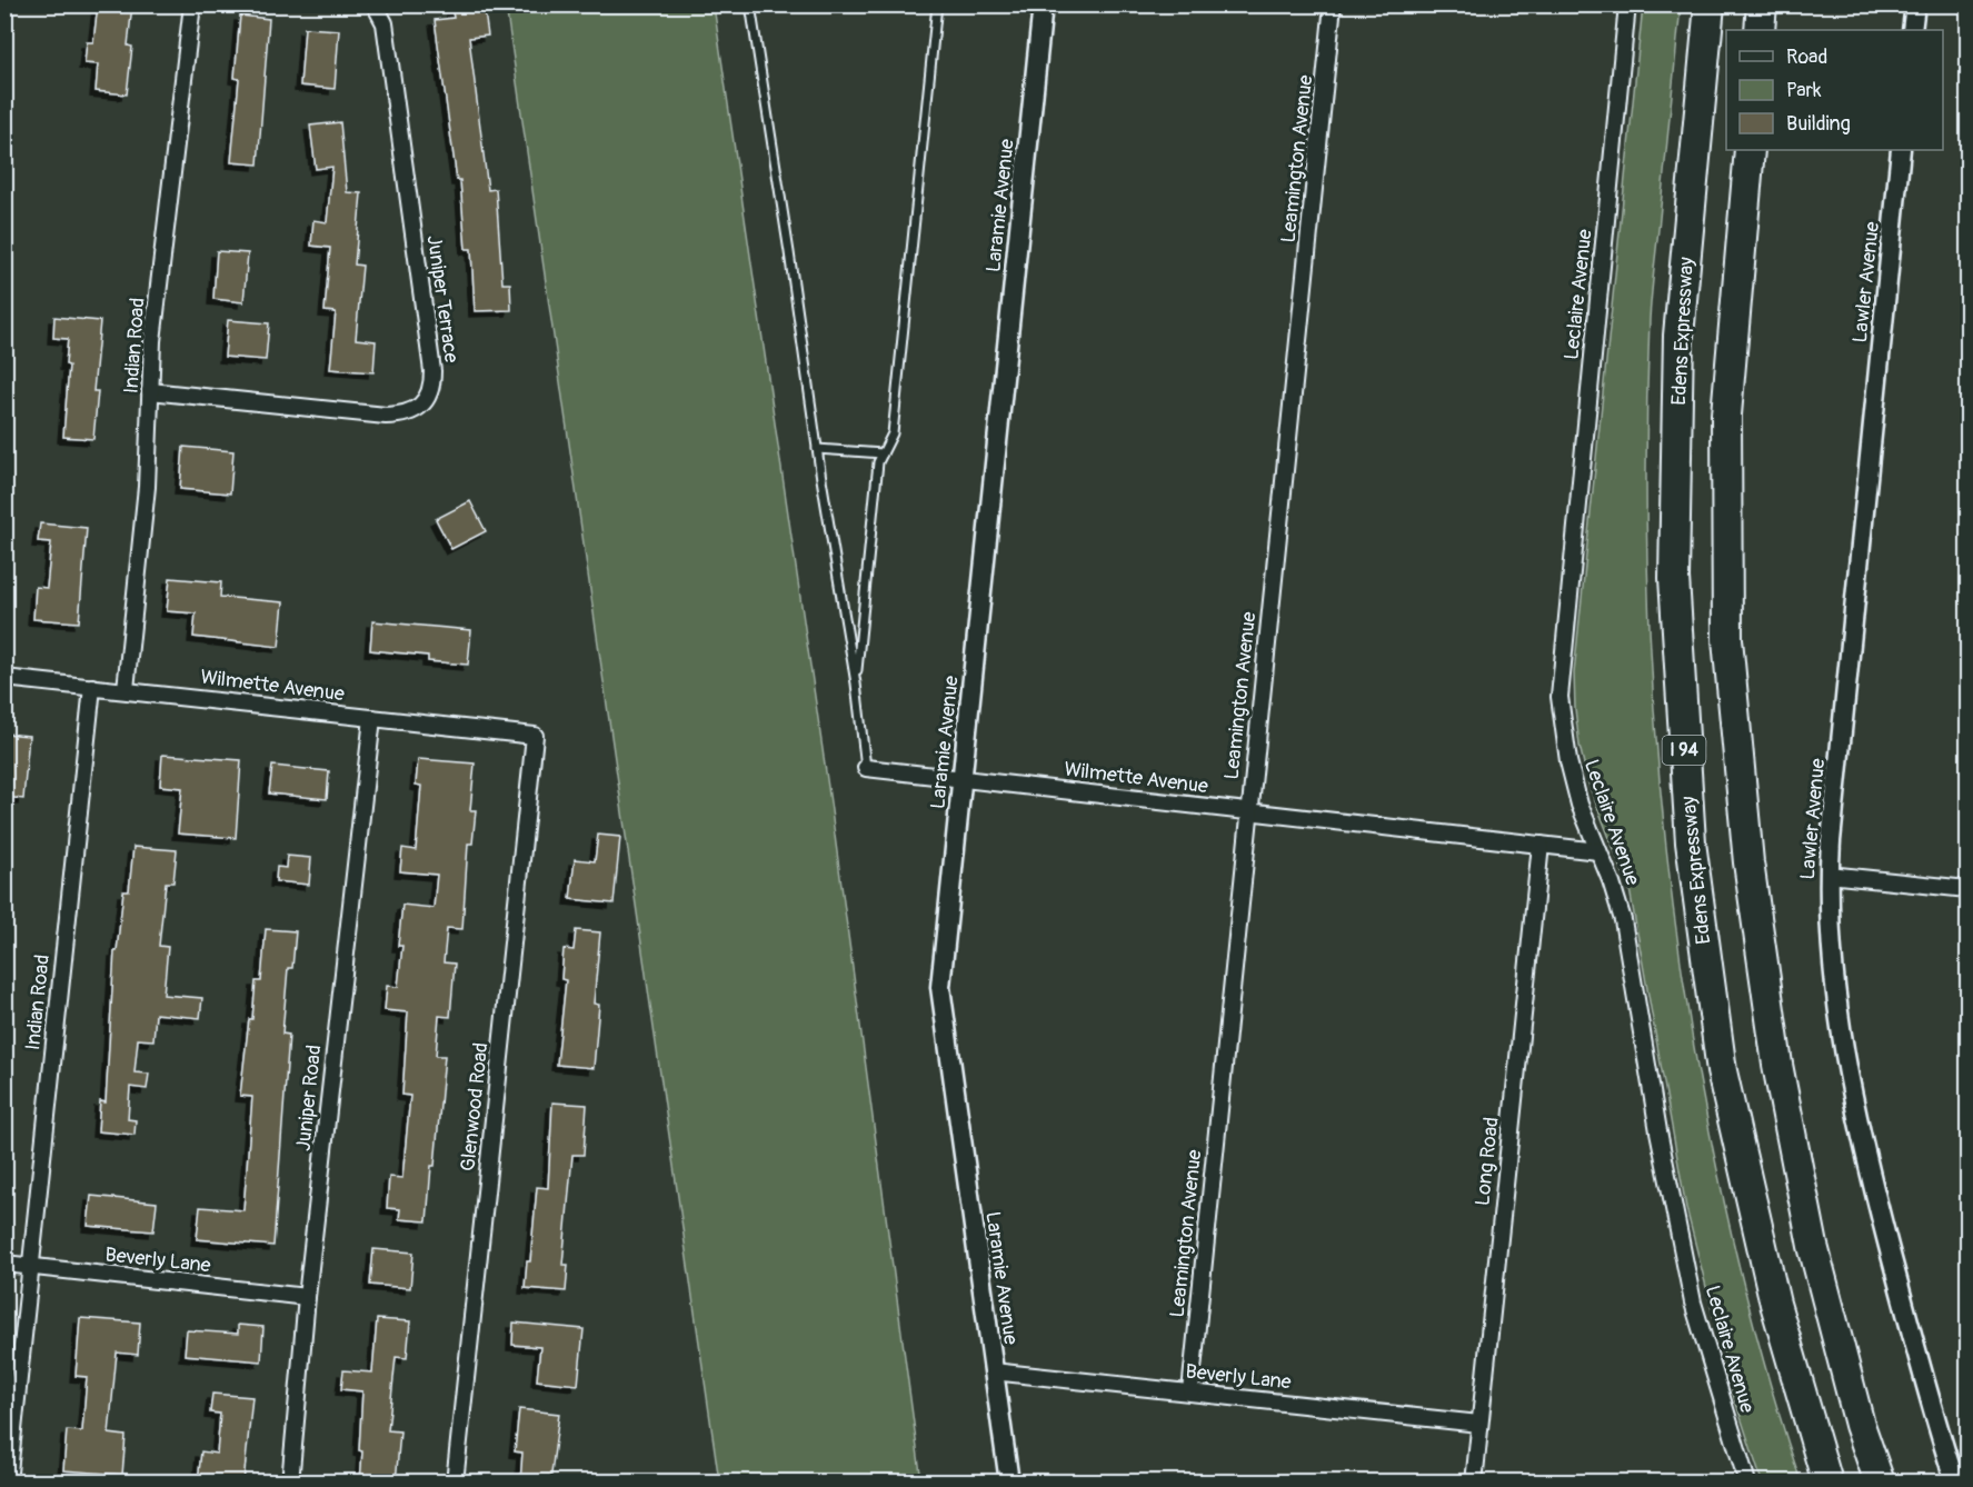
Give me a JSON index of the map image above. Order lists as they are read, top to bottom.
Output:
{
  "streets": {
    "highway": ["Edens Expressway", "I 94"],
    "street": [
      "Leamington Avenue",
      "Laramie Avenue",
      "Lawler Avenue",
      "Leclaire Avenue",
      "Juniper Terrace",
      "Indian Road",
      "Wilmette Avenue",
      "Juniper Road",
      "Glenwood Road",
      "Long Road",
      "Beverly Lane"
    ]
  },
  "crossings": [
    ["Leamington Avenue", "Wilmette Avenue"],
    ["Leamington Avenue", "Beverly Lane"],
    ["Laramie Avenue", "Wilmette Avenue"],
    ["Laramie Avenue", "Beverly Lane"],
    ["Leclaire Avenue", "Wilmette Avenue"],
    ["Juniper Terrace", "Indian Road"],
    ["Indian Road", "Wilmette Avenue"],
    ["Indian Road", "Beverly Lane"],
    ["Wilmette Avenue", "Juniper Road"],
    ["Wilmette Avenue", "Glenwood Road"],
    ["Wilmette Avenue", "Long Road"],
    ["Juniper Road", "Beverly Lane"],
    ["Long Road", "Beverly Lane"]
  ],
  "legend": ["Road", "Park", "Building"]
}
